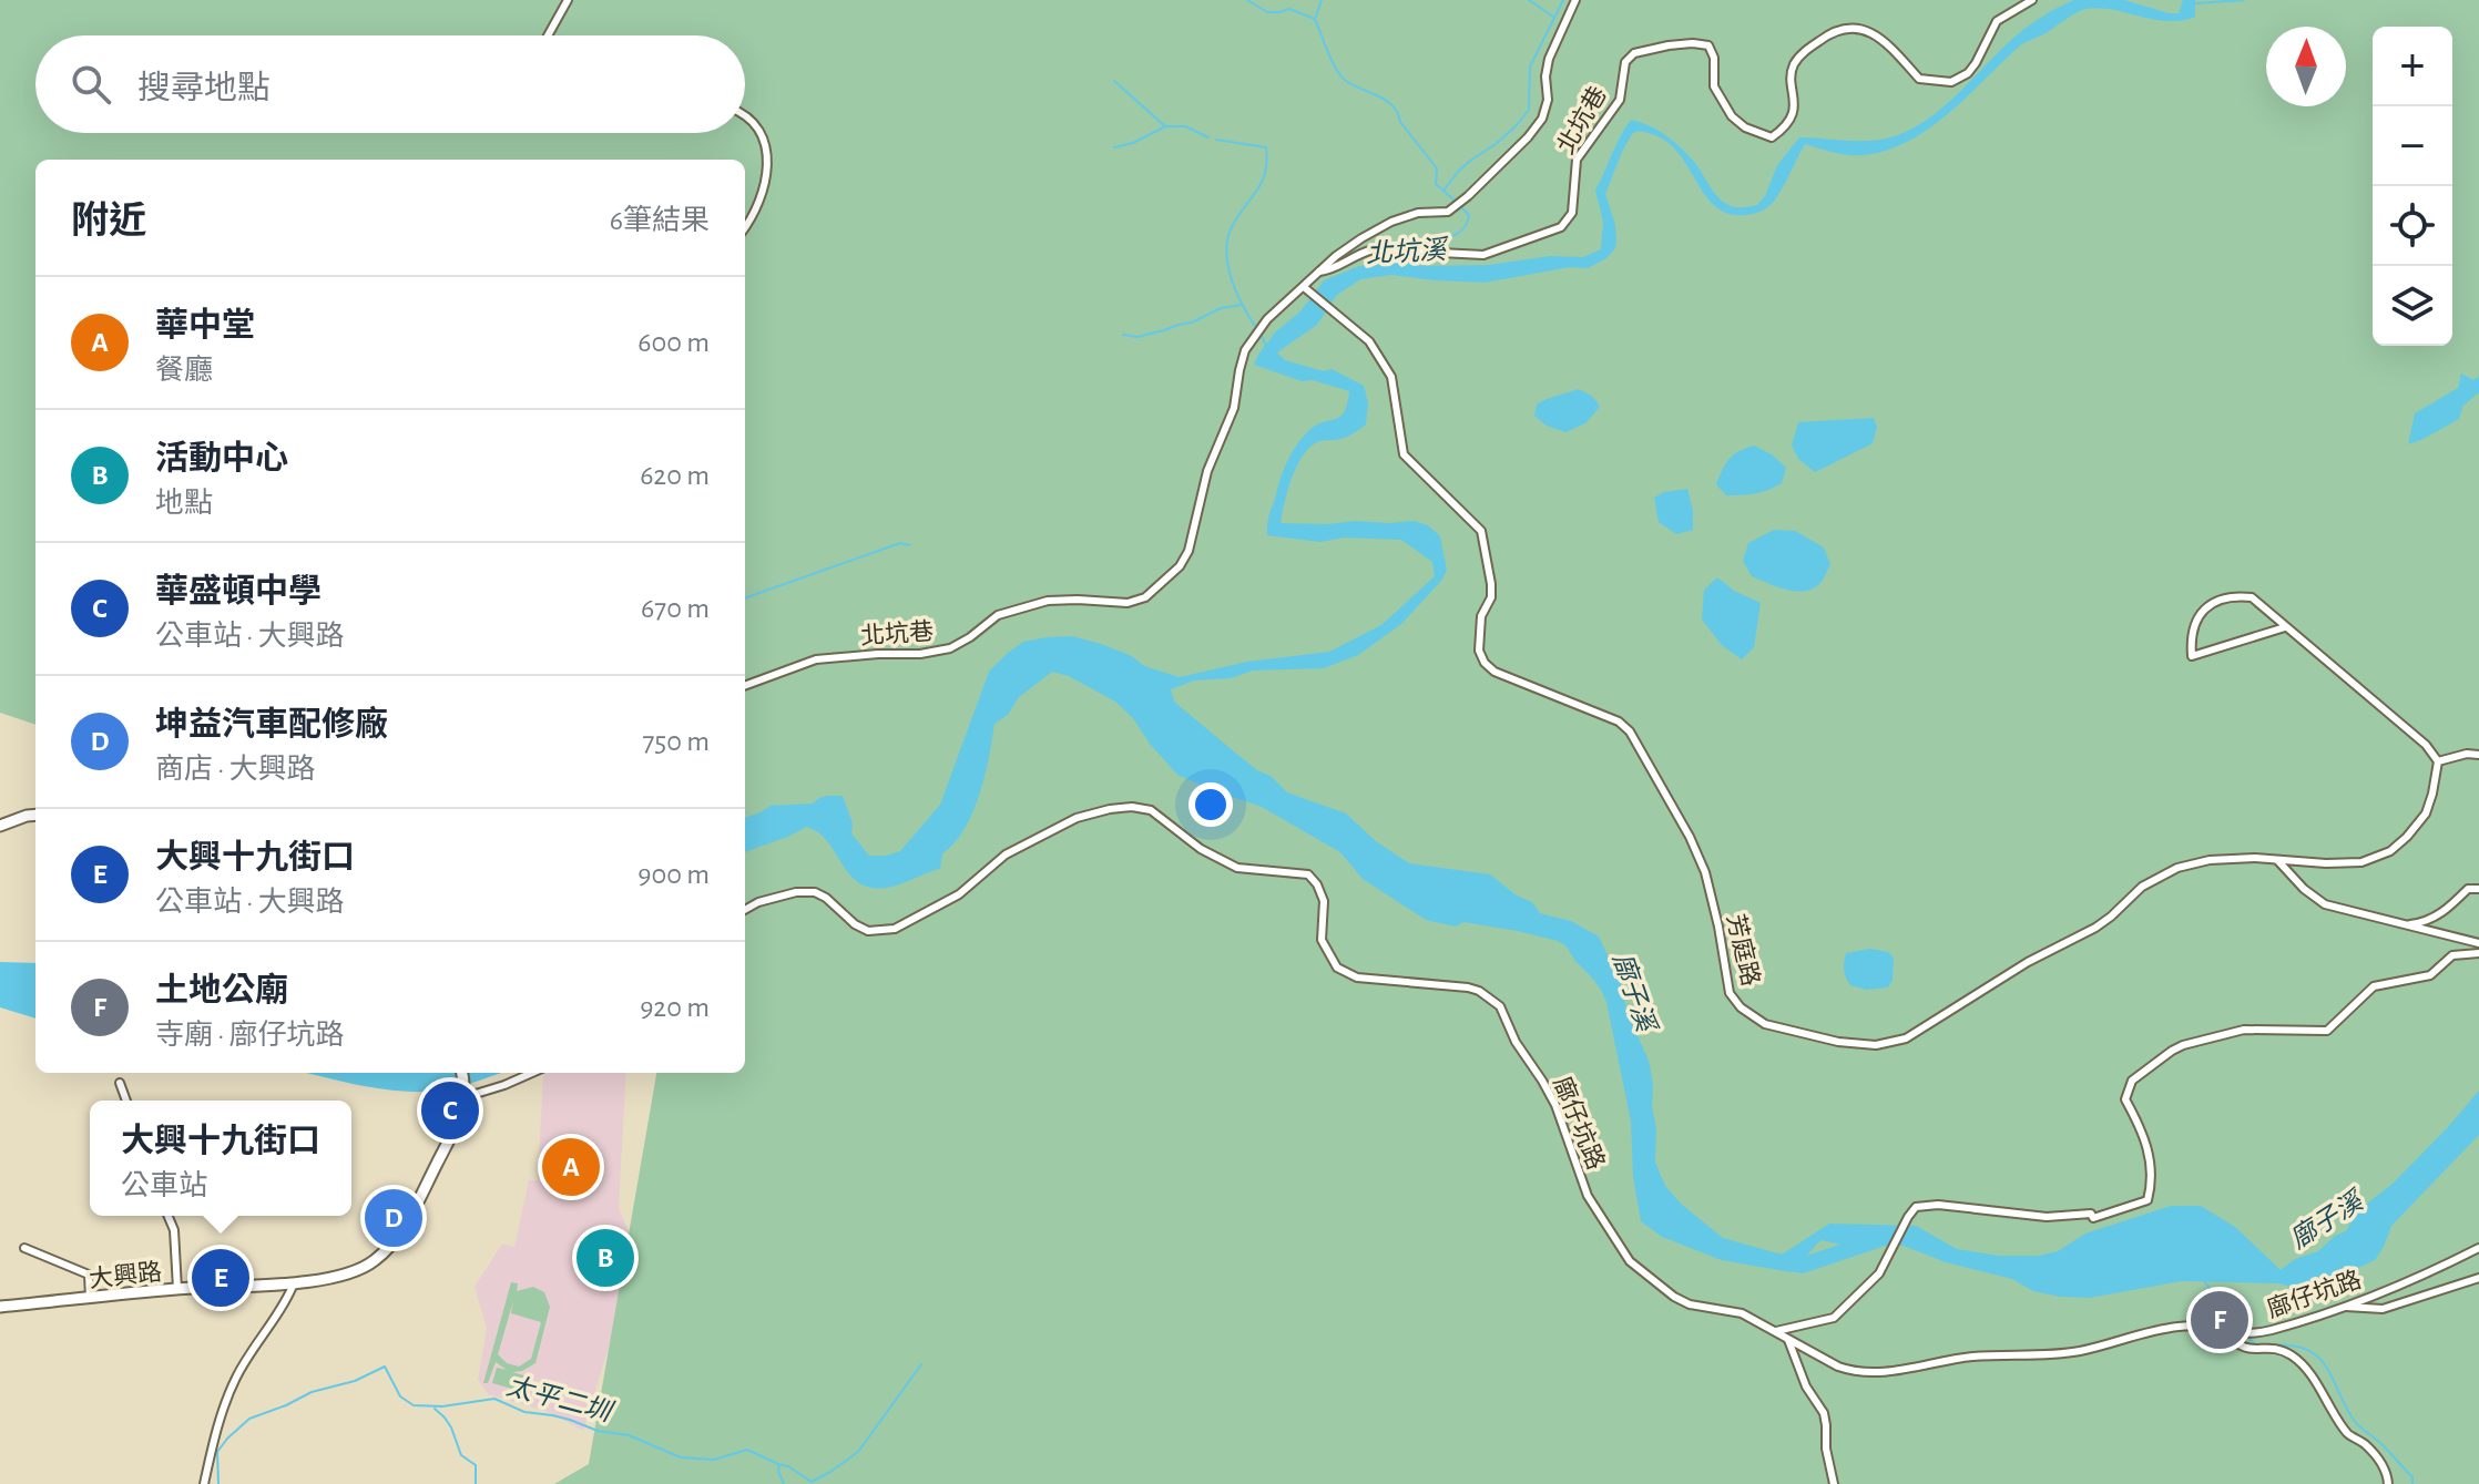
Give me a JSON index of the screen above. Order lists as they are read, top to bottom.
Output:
{
  "streets": {
    "main road": ["大興路"],
    "street": ["北坑巷", "芳庭路", "廍仔坑路"]
  },
  "crossings": [
    ["北坑巷", "芳庭路"]
  ],
  "water": ["北坑溪", "廍子溪", "太平二圳"],
  "north": "top",
  "page": {
    "map_buttons": ["+", "−"],
    "search": "搜尋地點",
    "heading": ["附近", "6筆結果"],
    "list": [
      {
        "mark": "A",
        "name": "華中堂",
        "note": "餐廳",
        "value": "600 m"
      },
      {
        "mark": "B",
        "name": "活動中心",
        "note": "地點",
        "value": "620 m"
      },
      {
        "mark": "C",
        "name": "華盛頓中學",
        "note": "公車站 · 大興路",
        "value": "670 m"
      },
      {
        "mark": "D",
        "name": "坤益汽車配修廠",
        "note": "商店 · 大興路",
        "value": "750 m"
      },
      {
        "mark": "E",
        "name": "大興十九街口",
        "note": "公車站 · 大興路",
        "value": "900 m"
      },
      {
        "mark": "F",
        "name": "土地公廟",
        "note": "寺廟 · 廍仔坑路",
        "value": "920 m"
      }
    ],
    "pins": [
      "C",
      "A",
      "D",
      "B",
      "E",
      "F"
    ],
    "popup": ["大興十九街口", "公車站"]
  }
}
